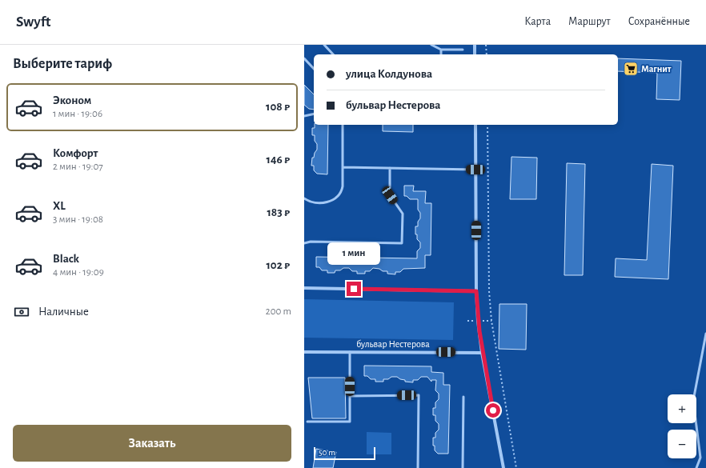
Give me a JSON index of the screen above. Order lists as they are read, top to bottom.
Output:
{
  "streets": {
    "street": ["бульвар Нестерова"]
  },
  "places": {
    "supermarket": ["Магнит"]
  },
  "scale_bar": "50 m",
  "page": {
    "header": "Swyft",
    "nav": ["Карта", "Маршрут", "Сохранённые"],
    "heading": "Выберите тариф",
    "banner": ["улица Колдунова", "бульвар Нестерова"],
    "list": [
      {
        "name": "Эконом",
        "note": "1 мин · 19:06",
        "value": "108 ₽"
      },
      {
        "name": "Комфорт",
        "note": "2 мин · 19:07",
        "value": "146 ₽"
      },
      {
        "name": "XL",
        "note": "3 мин · 19:08",
        "value": "183 ₽"
      },
      {
        "name": "Black",
        "note": "4 мин · 19:09",
        "value": "102 ₽"
      }
    ],
    "bubble": "1 мин",
    "pay": ["Наличные", "200 m"],
    "map_buttons": ["+", "−"],
    "buttons": "Заказать",
    "scale": "50 m"
  }
}
